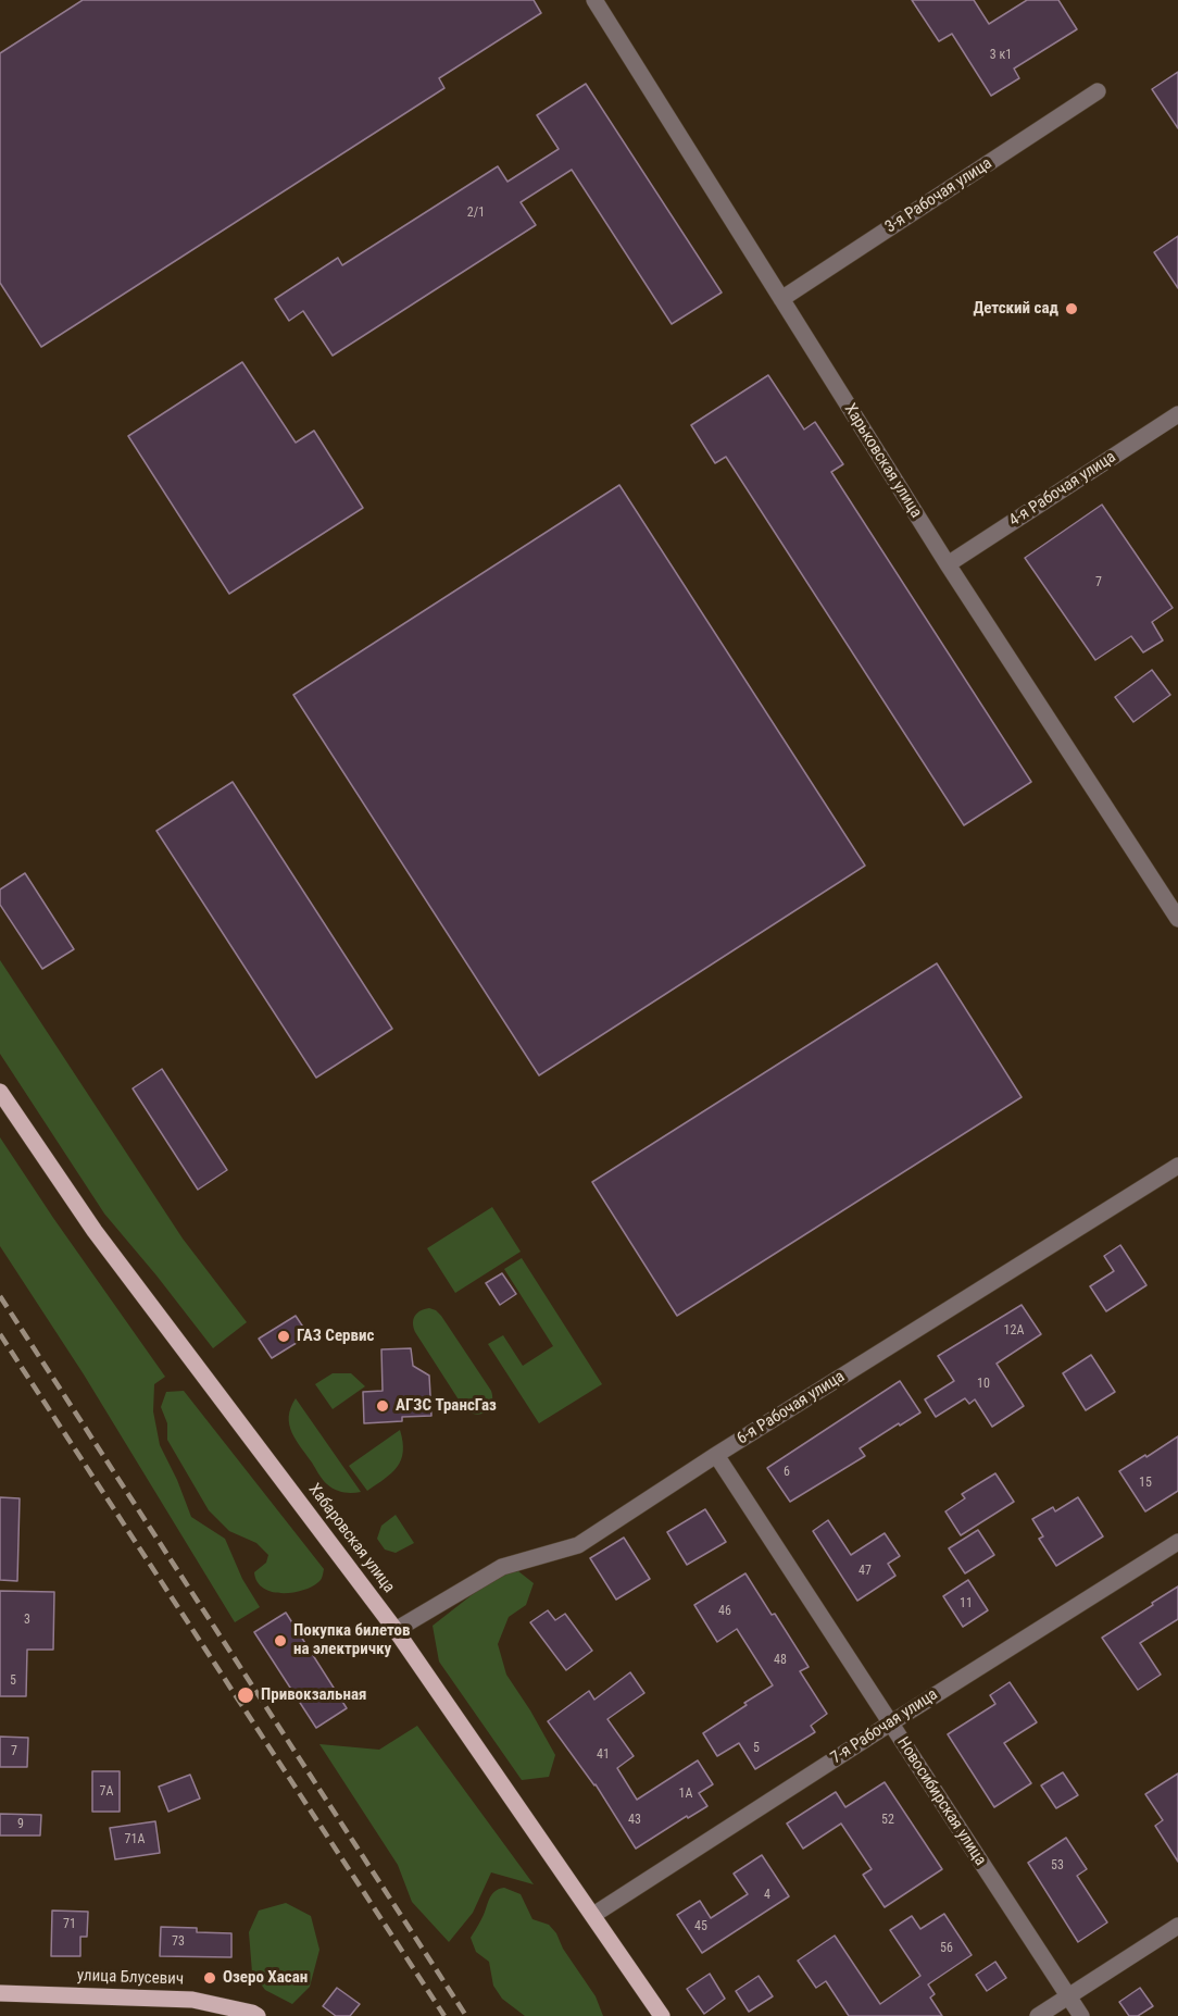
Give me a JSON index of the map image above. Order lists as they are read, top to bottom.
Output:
{
  "streets": {
    "main road": ["Хабаровская улица", "улица Блусевич"],
    "street": [
      "3-я Рабочая улица",
      "Харьковская улица",
      "4-я Рабочая улица",
      "6-я Рабочая улица",
      "7-я Рабочая улица",
      "Новосибирская улица"
    ]
  },
  "crossings": [
    ["3-я Рабочая улица", "Харьковская улица"],
    ["Харьковская улица", "4-я Рабочая улица"],
    ["6-я Рабочая улица", "Хабаровская улица"],
    ["6-я Рабочая улица", "Новосибирская улица"],
    ["Хабаровская улица", "7-я Рабочая улица"],
    ["7-я Рабочая улица", "Новосибирская улица"]
  ],
  "places": [
    "Детский сад",
    "ГАЗ Сервис",
    "АГЗС ТрансГаз",
    "Покупка билетов на электричку",
    "Привокзальная",
    "Озеро Хасан"
  ],
  "house_numbers": [
    "3 к1",
    "2/1",
    "7",
    "12А",
    "10",
    "6",
    "15",
    "47",
    "11",
    "46",
    "3",
    "48",
    "5",
    "5",
    "7",
    "41",
    "7А",
    "1А",
    "43",
    "52",
    "9",
    "71А",
    "53",
    "4",
    "71",
    "45",
    "73",
    "56"
  ]
}
